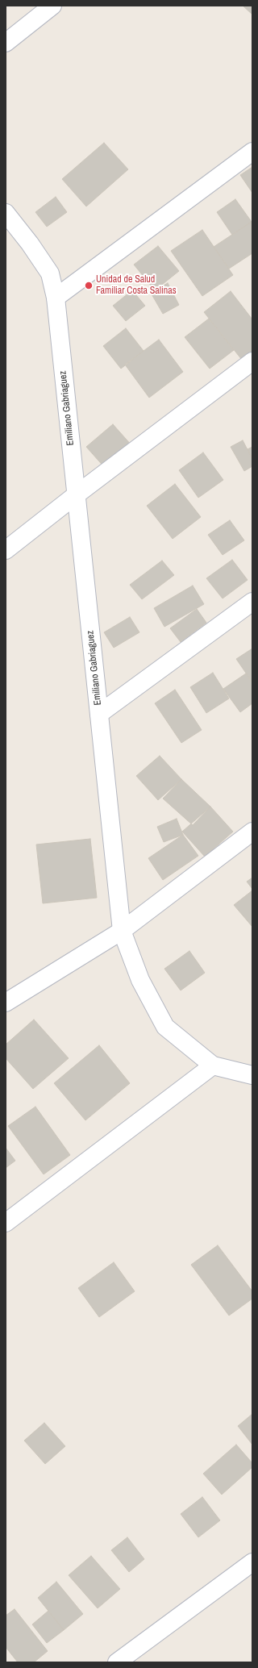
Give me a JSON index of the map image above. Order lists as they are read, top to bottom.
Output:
{
  "streets": {
    "street": ["Emiliano Gabriaguez"]
  },
  "places": ["Unidad de Salud Familiar Costa Salinas"]
}
